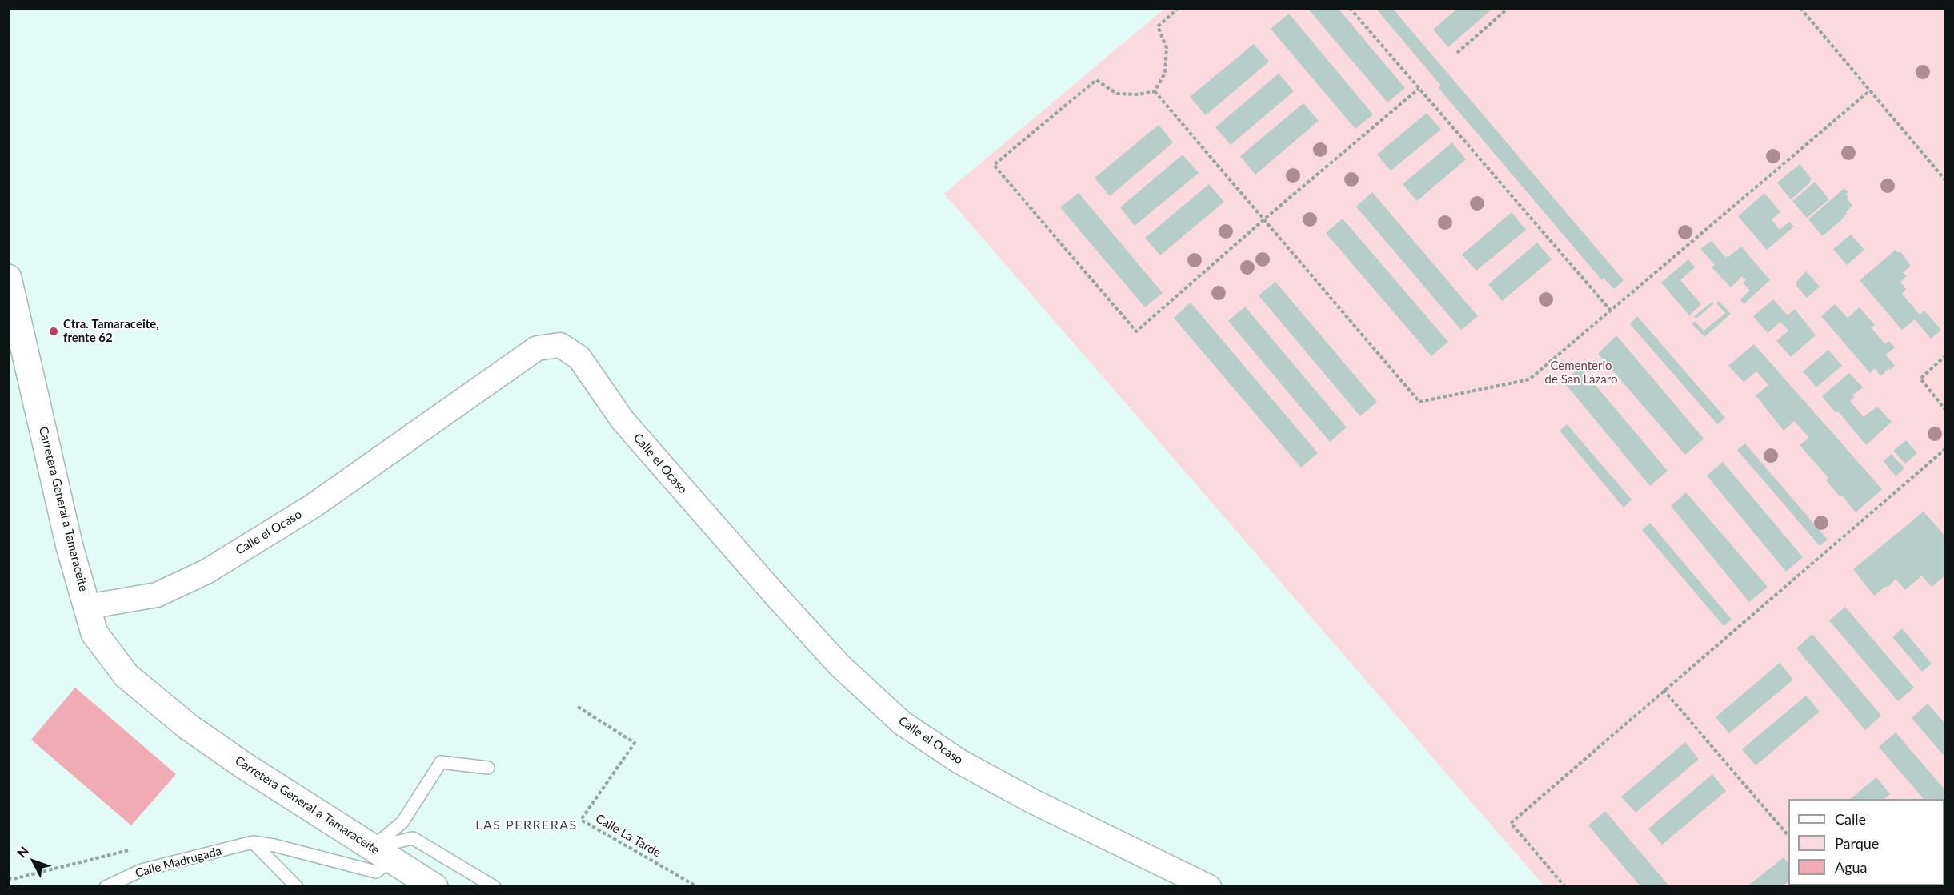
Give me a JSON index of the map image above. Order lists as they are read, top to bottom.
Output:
{
  "streets": {
    "main road": ["Carretera General a Tamaraceite"],
    "street": ["Calle el Ocaso"],
    "lane": ["Calle Madrugada"],
    "path": ["Calle La Tarde"]
  },
  "crossings": [
    ["Calle el Ocaso", "Carretera General a Tamaraceite"],
    ["Carretera General a Tamaraceite", "Calle Madrugada"]
  ],
  "districts": ["LAS PERRERAS"],
  "parks": ["Cementerio de San Lázaro"],
  "places": ["Ctra. Tamaraceite, frente 62"],
  "legend": ["Calle", "Parque", "Agua"],
  "north": "top left"
}
